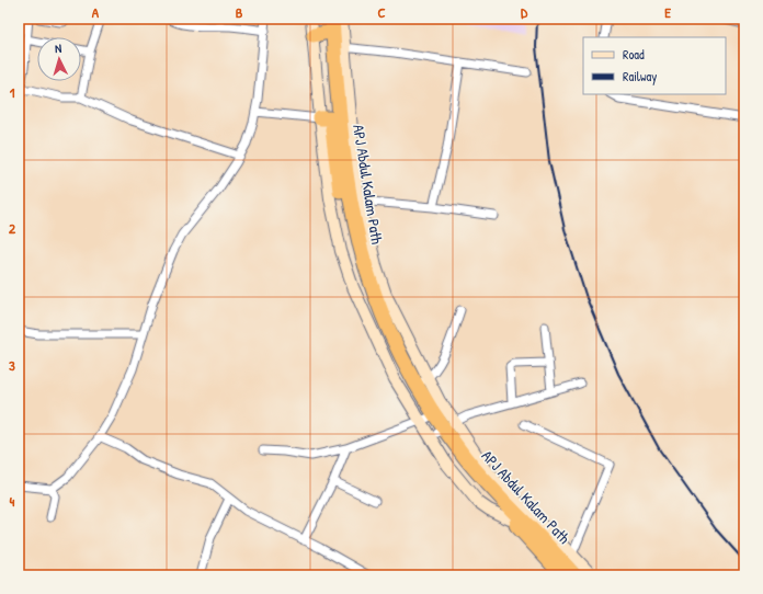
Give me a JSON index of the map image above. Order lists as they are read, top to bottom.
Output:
{
  "streets": {
    "highway": ["APJ Abdul Kalam Path"]
  },
  "legend": ["Road", "Railway"],
  "north": "top",
  "grid": {
    "columns": [
      "A",
      "B",
      "C",
      "D",
      "E"
    ],
    "rows": [
      "1",
      "2",
      "3",
      "4"
    ]
  }
}
